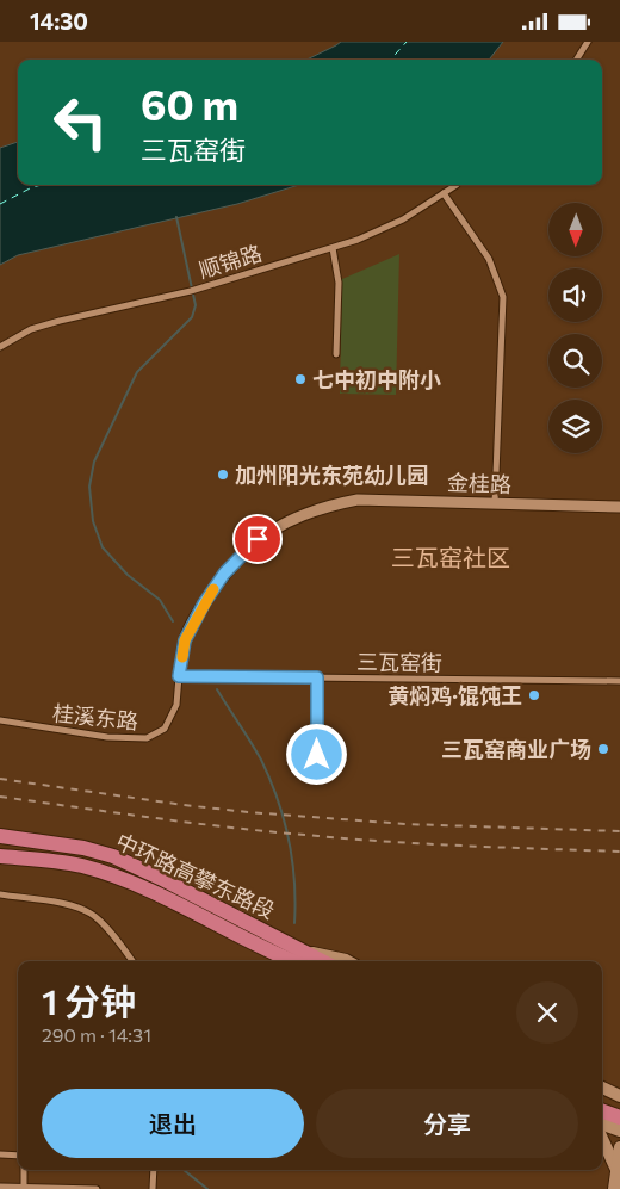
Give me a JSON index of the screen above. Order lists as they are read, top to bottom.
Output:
{
  "streets": {
    "main road": ["中环路高攀东路段"],
    "street": [
      "顺锦路",
      "金桂路",
      "三瓦窑街",
      "桂溪东路"
    ]
  },
  "crossings": [
    ["金桂路", "三瓦窑街"],
    ["金桂路", "桂溪东路"],
    ["三瓦窑街", "桂溪东路"]
  ],
  "districts": ["三瓦窑社区"],
  "places": [
    "七中初中附小",
    "加州阳光东苑幼儿园",
    "黄焖鸡·馄饨王",
    "三瓦窑商业广场"
  ],
  "north": "bottom",
  "page": {
    "status": "14:30",
    "turn": ["60 m", "三瓦窑街"],
    "heading": ["1 分钟", "290 m · 14:31"],
    "buttons": ["退出", "分享"]
  }
}
